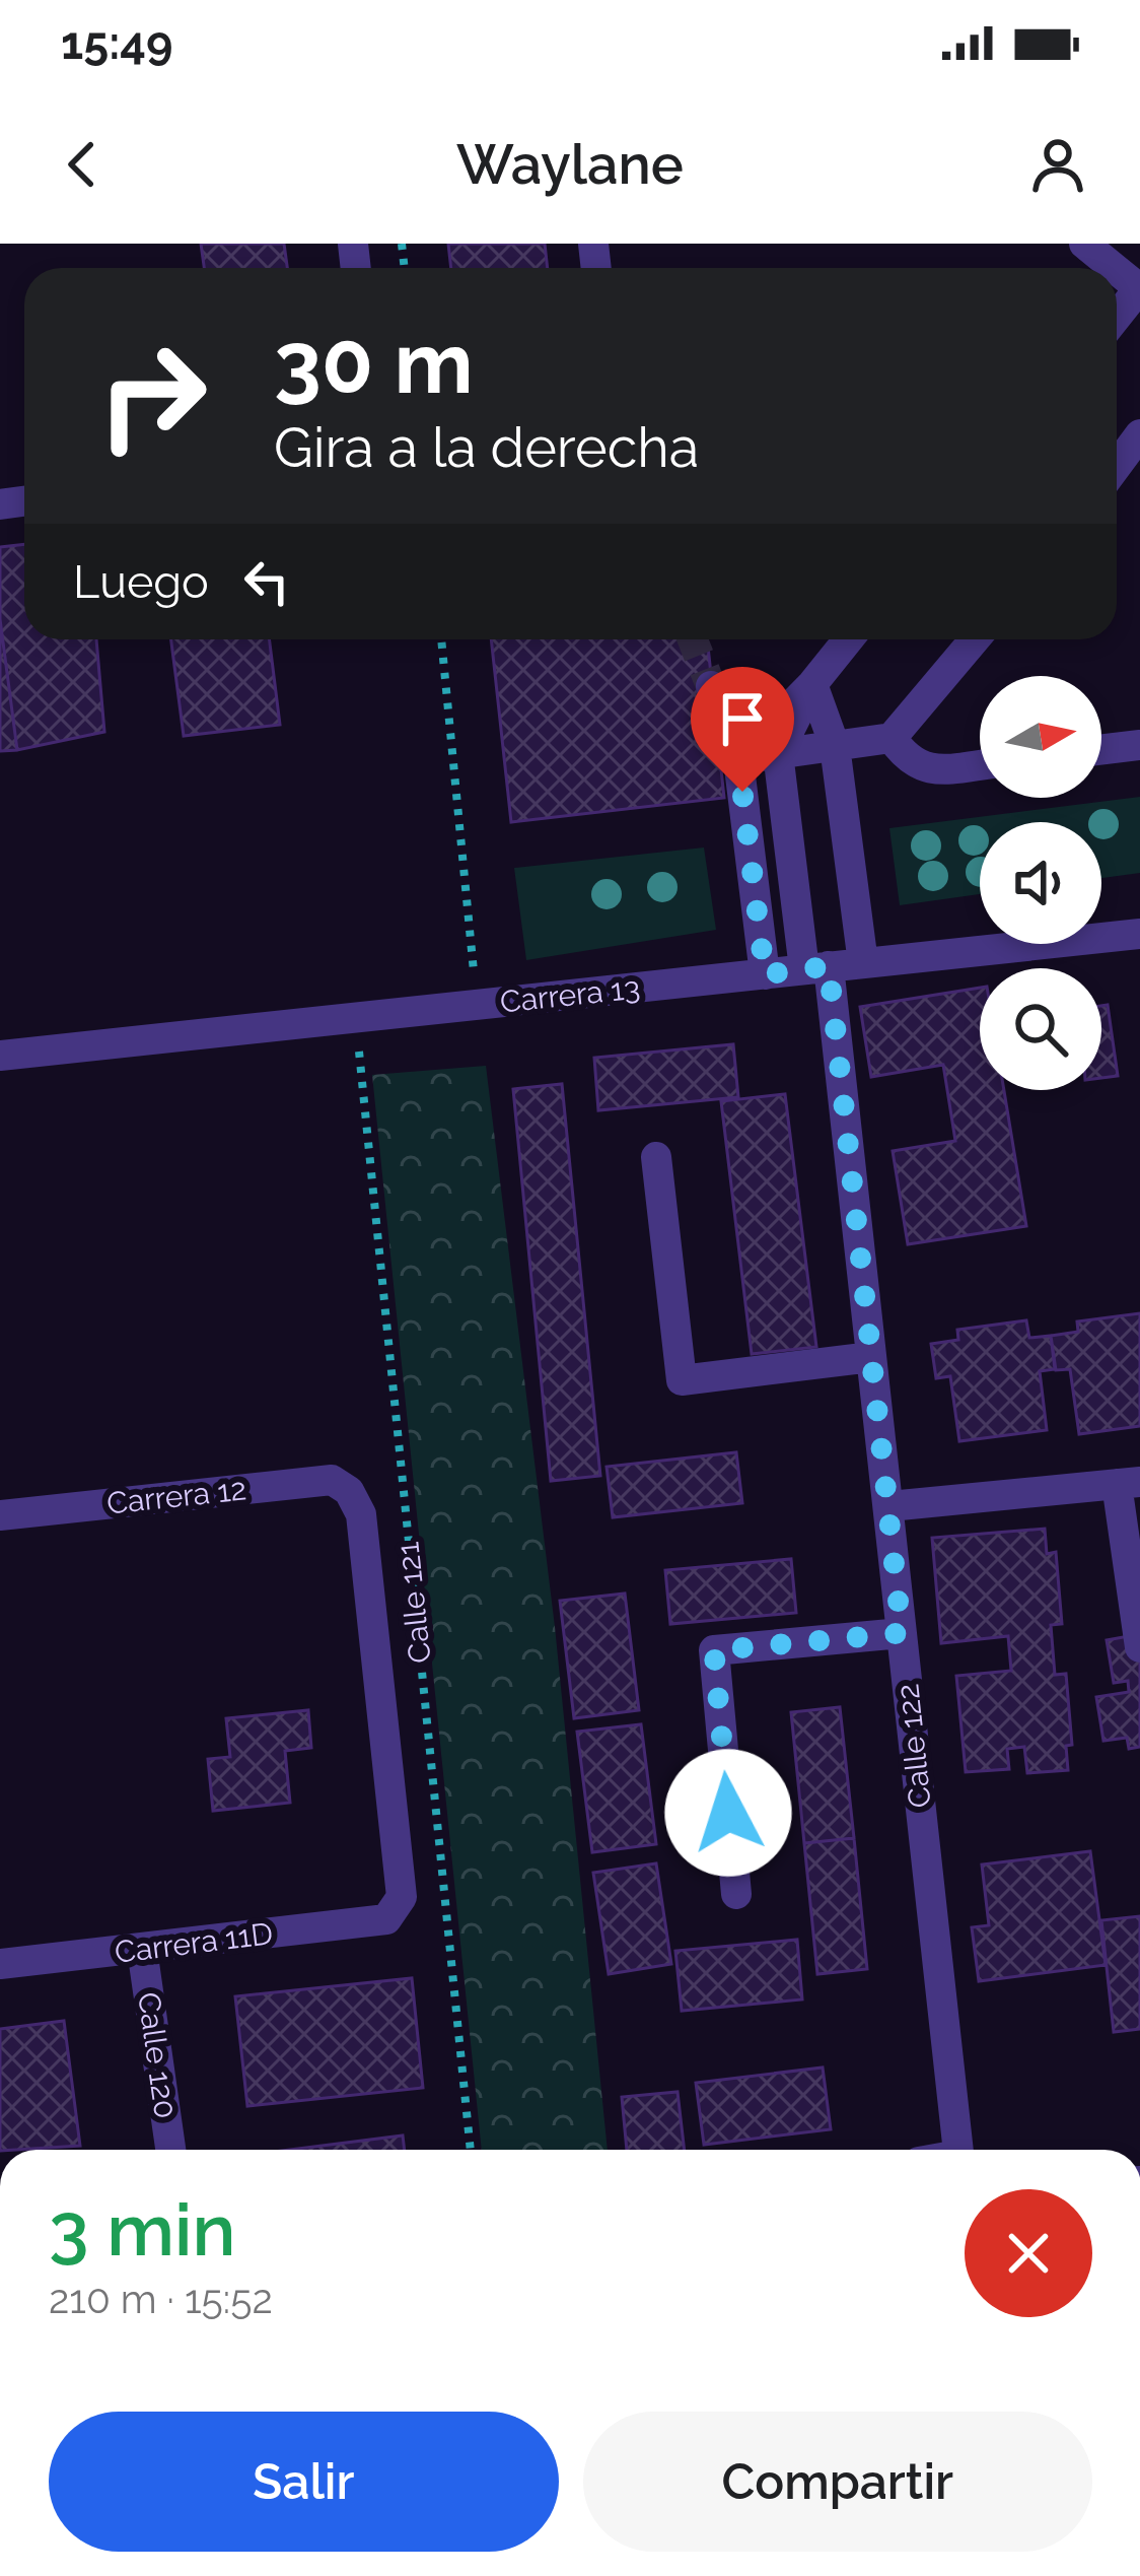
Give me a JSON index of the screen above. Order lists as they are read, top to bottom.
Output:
{
  "streets": {
    "street": [
      "Carrera 13",
      "Carrera 12",
      "Calle 121",
      "Calle 122",
      "Carrera 11D",
      "Calle 120"
    ]
  },
  "crossings": [
    ["Carrera 13", "Calle 122"],
    ["Carrera 12", "Calle 121"],
    ["Calle 121", "Carrera 11D"],
    ["Carrera 11D", "Calle 120"]
  ],
  "north": "right",
  "page": {
    "status": "15:49",
    "header": "Waylane",
    "turn": ["30 m", "Gira a la derecha"],
    "then": "Luego",
    "heading": ["3 min", "210 m · 15:52"],
    "buttons": ["Salir", "Compartir"]
  }
}
